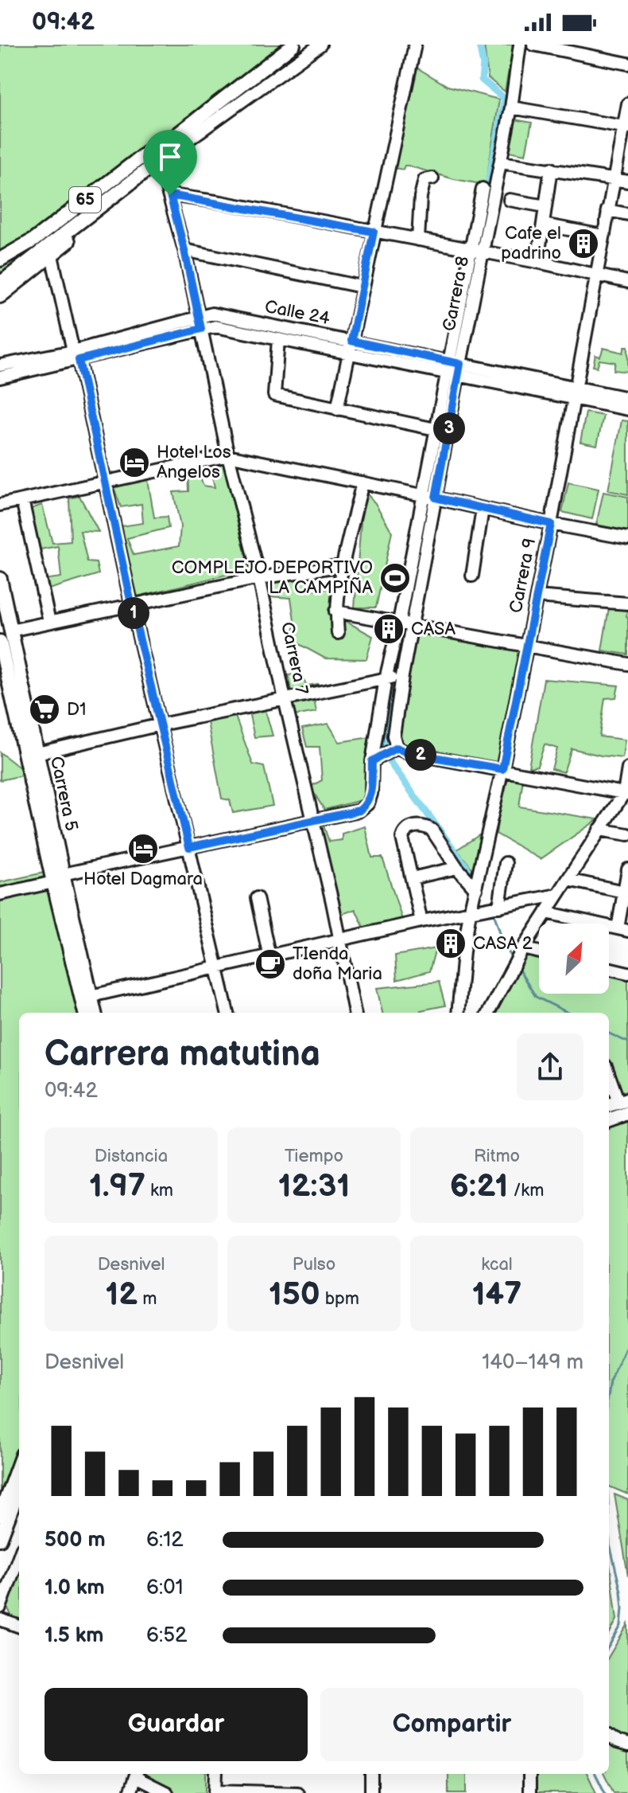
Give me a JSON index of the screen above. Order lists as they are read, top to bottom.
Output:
{
  "streets": {
    "main road": ["65", "Carrera 5"],
    "street": [
      "Carrera 8",
      "Calle 24",
      "Carrera 9",
      "Carrera 7"
    ]
  },
  "crossings": [
    ["65", "Carrera 7"],
    ["Carrera 8", "Calle 24"],
    ["Carrera 8", "Carrera 7"],
    ["Calle 24", "Carrera 9"],
    ["Calle 24", "Carrera 7"]
  ],
  "places": {
    "building": ["Cafe el padrino", "CASA", "CASA 2"],
    "hotel": ["Hotel Los Angelos", "Hotel Dagmara"],
    "sports": ["COMPLEJO DEPORTIVO LA CAMPIÑA"],
    "supermarket": ["D1"],
    "cafe": ["TIenda doña Maria"]
  },
  "north": "top right",
  "page": {
    "status": "09:42",
    "pins": ["3", "1", "2"],
    "heading": ["Carrera matutina", "09:42"],
    "stats": [
      ["Distancia", "1.97 km"],
      ["Tiempo", "12:31"],
      ["Ritmo", "6:21 /km"],
      ["Desnivel", "12 m"],
      ["Pulso", "150 bpm"],
      ["kcal", "147"]
    ],
    "chart": ["Desnivel", "140–149 m"],
    "list": [
      {
        "name": "500 m",
        "note": "6:12"
      },
      {
        "name": "1.0 km",
        "note": "6:01"
      },
      {
        "name": "1.5 km",
        "note": "6:52"
      }
    ],
    "buttons": ["Guardar", "Compartir"]
  }
}
